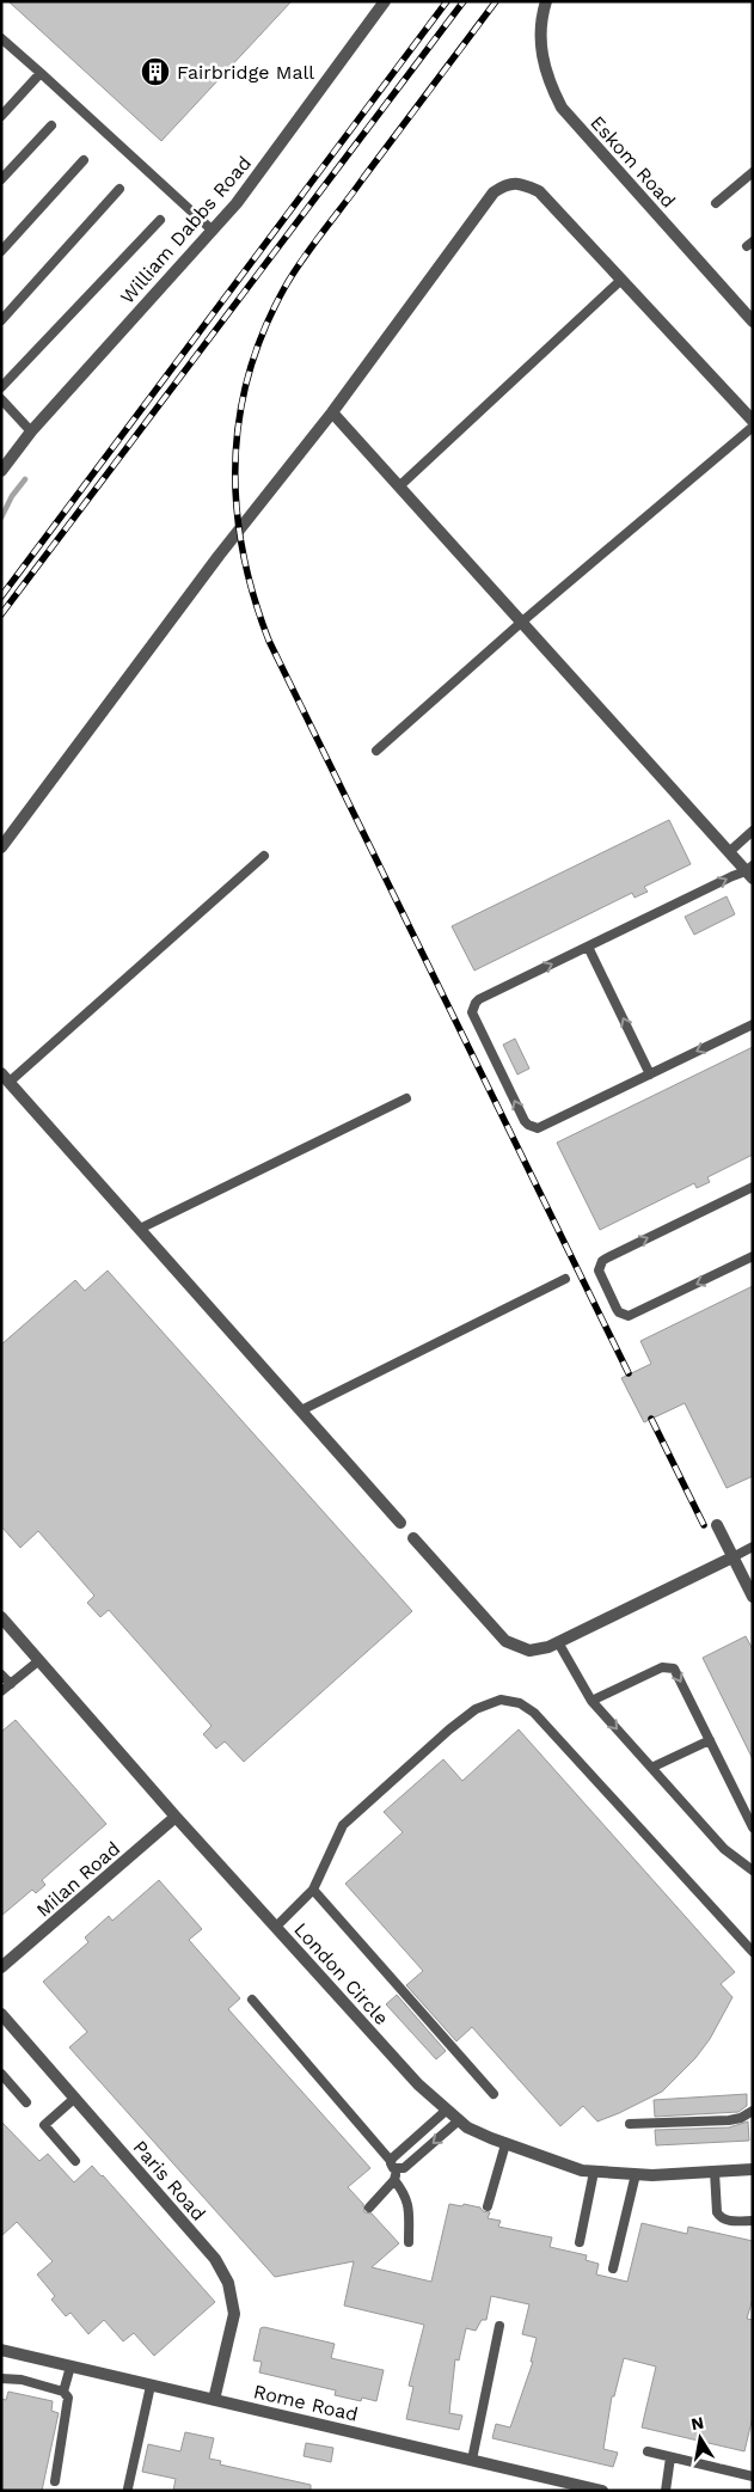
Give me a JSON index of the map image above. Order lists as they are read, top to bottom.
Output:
{
  "streets": {
    "street": [
      "Eskom Road",
      "William Dabbs Road",
      "Milan Road",
      "London Circle",
      "Paris Road",
      "Rome Road"
    ]
  },
  "crossings": [
    ["Milan Road", "London Circle"],
    ["Paris Road", "Rome Road"]
  ],
  "places": {
    "building": ["Fairbridge Mall"]
  },
  "north": "top"
}
